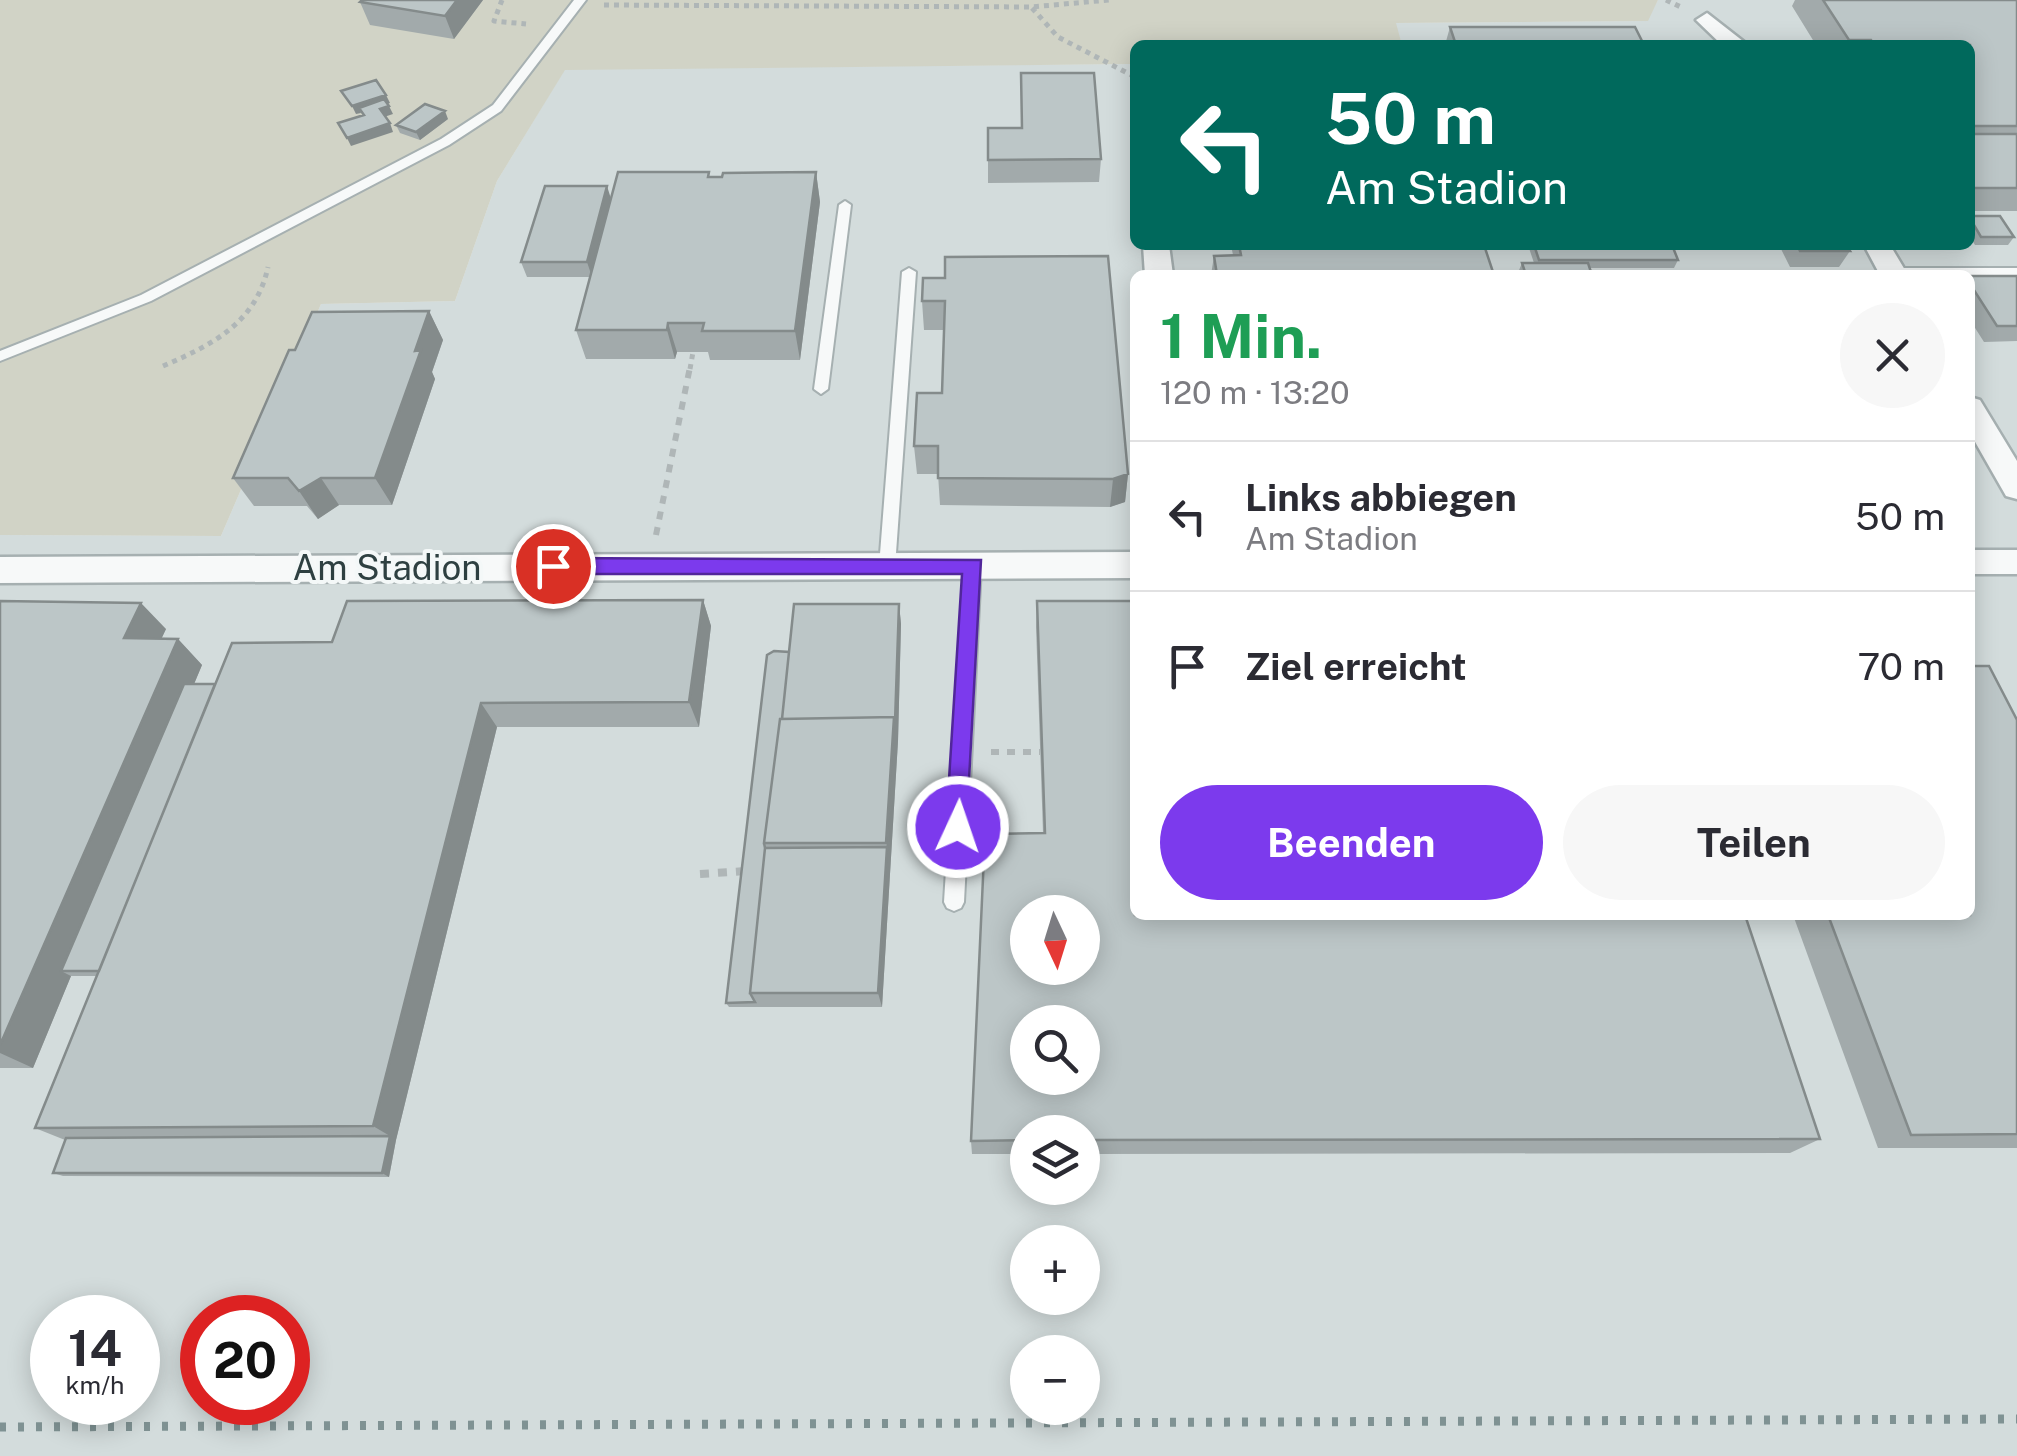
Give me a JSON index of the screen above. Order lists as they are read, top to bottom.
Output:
{
  "streets": {
    "street": ["Am Stadion"]
  },
  "north": "bottom",
  "page": {
    "turn": ["50 m", "Am Stadion"],
    "heading": ["1 Min.", "120 m · 13:20"],
    "list": [
      {
        "name": "Links abbiegen",
        "note": "Am Stadion",
        "value": "50 m"
      },
      {
        "name": "Ziel erreicht",
        "value": "70 m"
      }
    ],
    "buttons": ["Beenden", "Teilen"],
    "map_buttons": ["+", "−"],
    "speed": "14 km/h",
    "limit": "20"
  }
}
